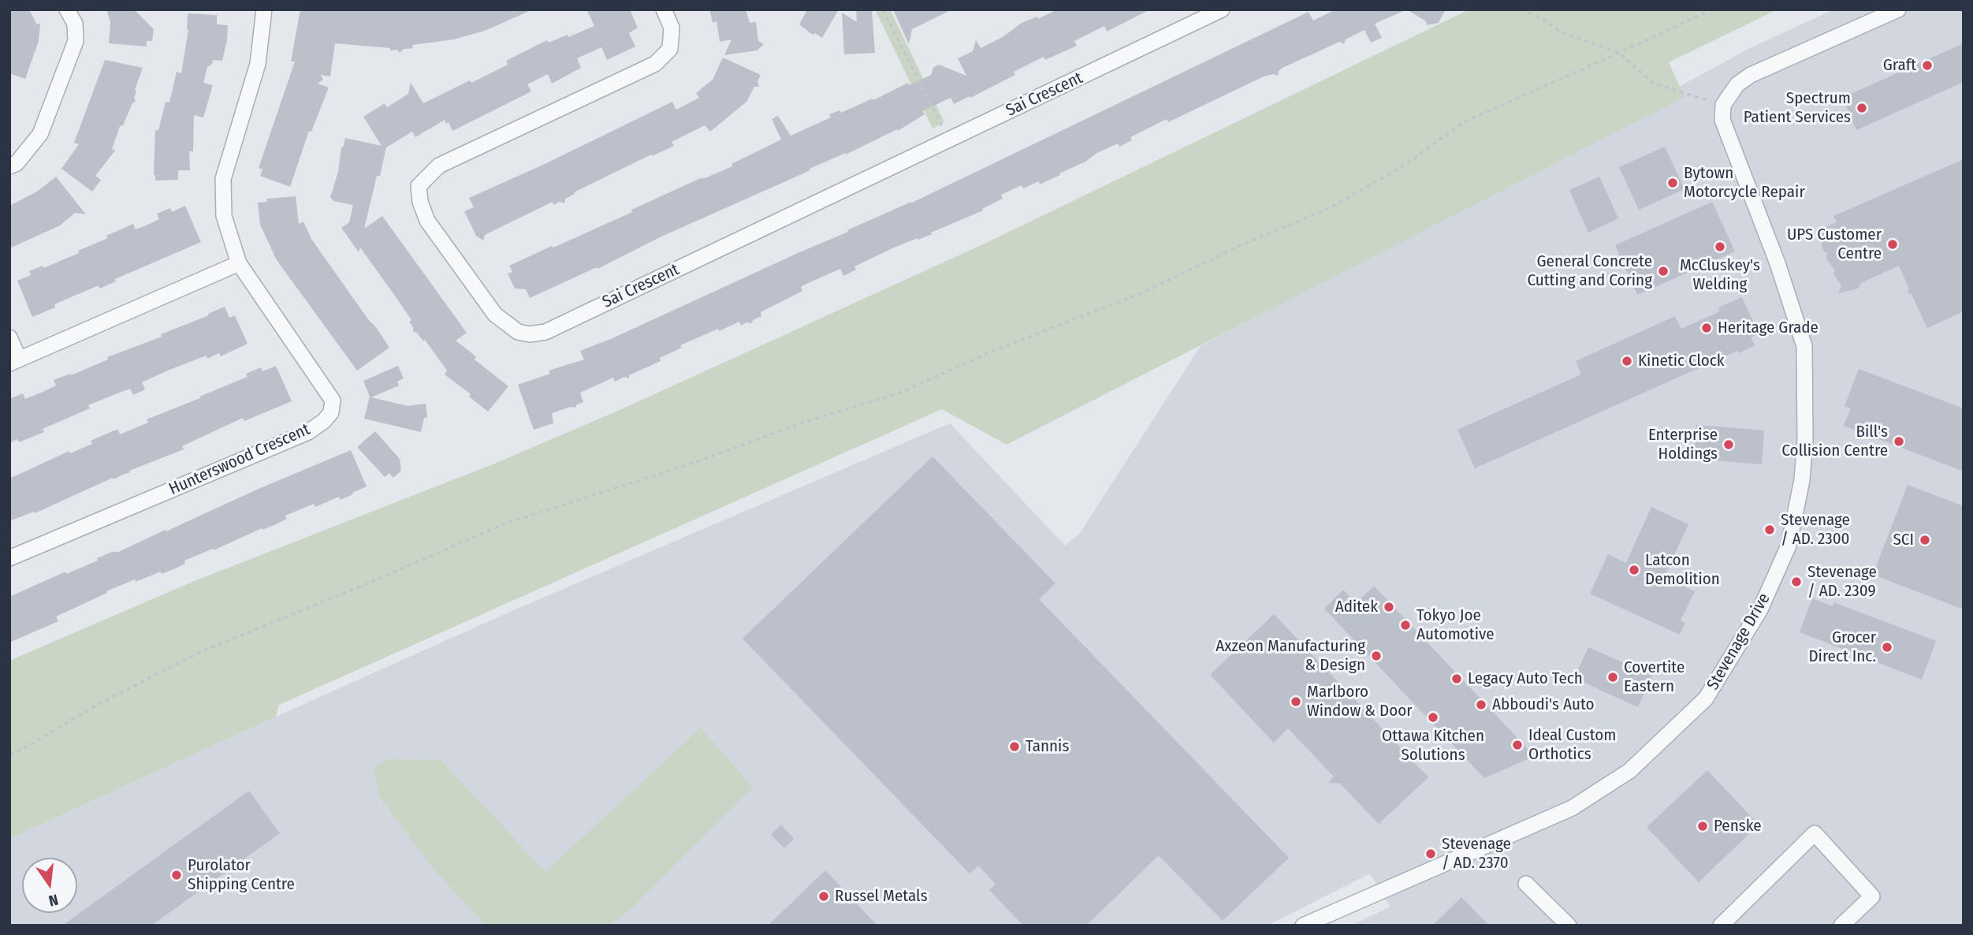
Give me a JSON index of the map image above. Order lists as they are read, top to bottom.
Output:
{
  "streets": {
    "street": ["Sai Crescent", "Hunterswood Crescent", "Stevenage Drive"]
  },
  "places": [
    "Graft",
    "Spectrum Patient Services",
    "Bytown Motorcycle Repair",
    "UPS Customer Centre",
    "McCluskey's Welding",
    "General Concrete Cutting and Coring",
    "Heritage Grade",
    "Kinetic Clock",
    "Bill's Collision Centre",
    "Enterprise Holdings",
    "Stevenage / AD. 2300",
    "SCI",
    "Latcon Demolition",
    "Stevenage / AD. 2309",
    "Aditek",
    "Tokyo Joe Automotive",
    "Grocer Direct Inc.",
    "Axzeon Manufacturing & Design",
    "Covertite Eastern",
    "Legacy Auto Tech",
    "Marlboro Window & Door",
    "Abboudi's Auto",
    "Ottawa Kitchen Solutions",
    "Ideal Custom Orthotics",
    "Tannis",
    "Penske",
    "Stevenage / AD. 2370",
    "Purolator Shipping Centre",
    "Russel Metals"
  ],
  "north": "bottom"
}
